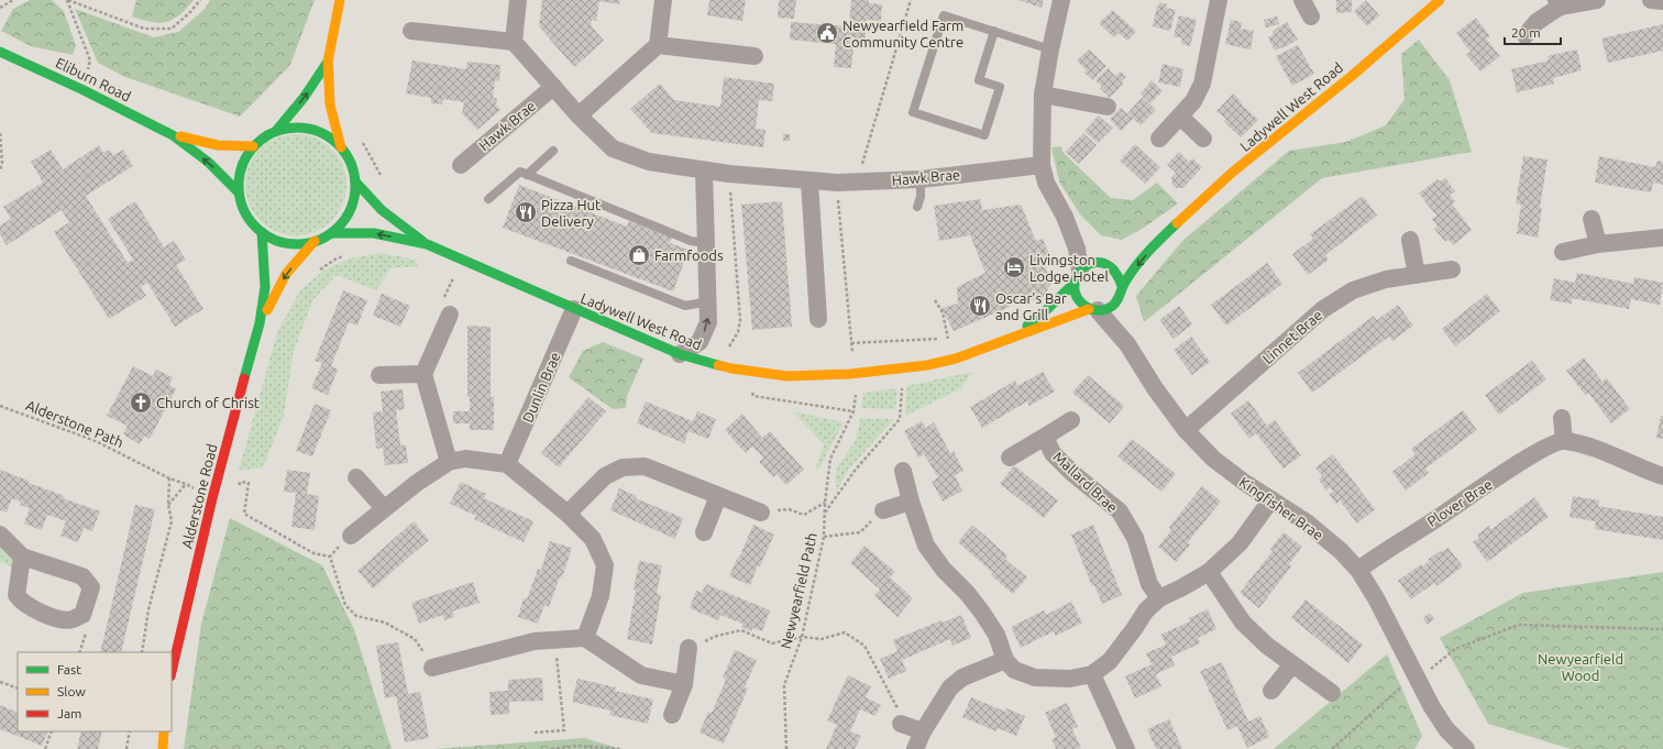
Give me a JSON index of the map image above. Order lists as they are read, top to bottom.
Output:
{
  "streets": {
    "street": [
      "Eliburn Road",
      "Ladywell West Road",
      "Hawk Brae",
      "Linnet Brae",
      "Dunlin Brae",
      "Mallard Brae",
      "Alderstone Road",
      "Plover Brae",
      "Kingfisher Brae"
    ],
    "path": ["Alderstone Path", "Newyearfield Path"]
  },
  "crossings": [
    ["Eliburn Road", "Ladywell West Road"],
    ["Eliburn Road", "Alderstone Road"],
    ["Ladywell West Road", "Dunlin Brae"],
    ["Ladywell West Road", "Alderstone Road"],
    ["Ladywell West Road", "Kingfisher Brae"],
    ["Linnet Brae", "Kingfisher Brae"],
    ["Plover Brae", "Kingfisher Brae"]
  ],
  "parks": ["Newyearfield Wood"],
  "places": {
    "public building": ["Newyearfield Farm Community Centre"],
    "restaurant": ["Pizza Hut Delivery", "Oscar's Bar and Grill"],
    "shop": ["Farmfoods"],
    "hotel": ["Livingston Lodge Hotel"],
    "church": ["Church of Christ"]
  },
  "legend": ["Fast", "Slow", "Jam"],
  "scale_bar": "20 m"
}
